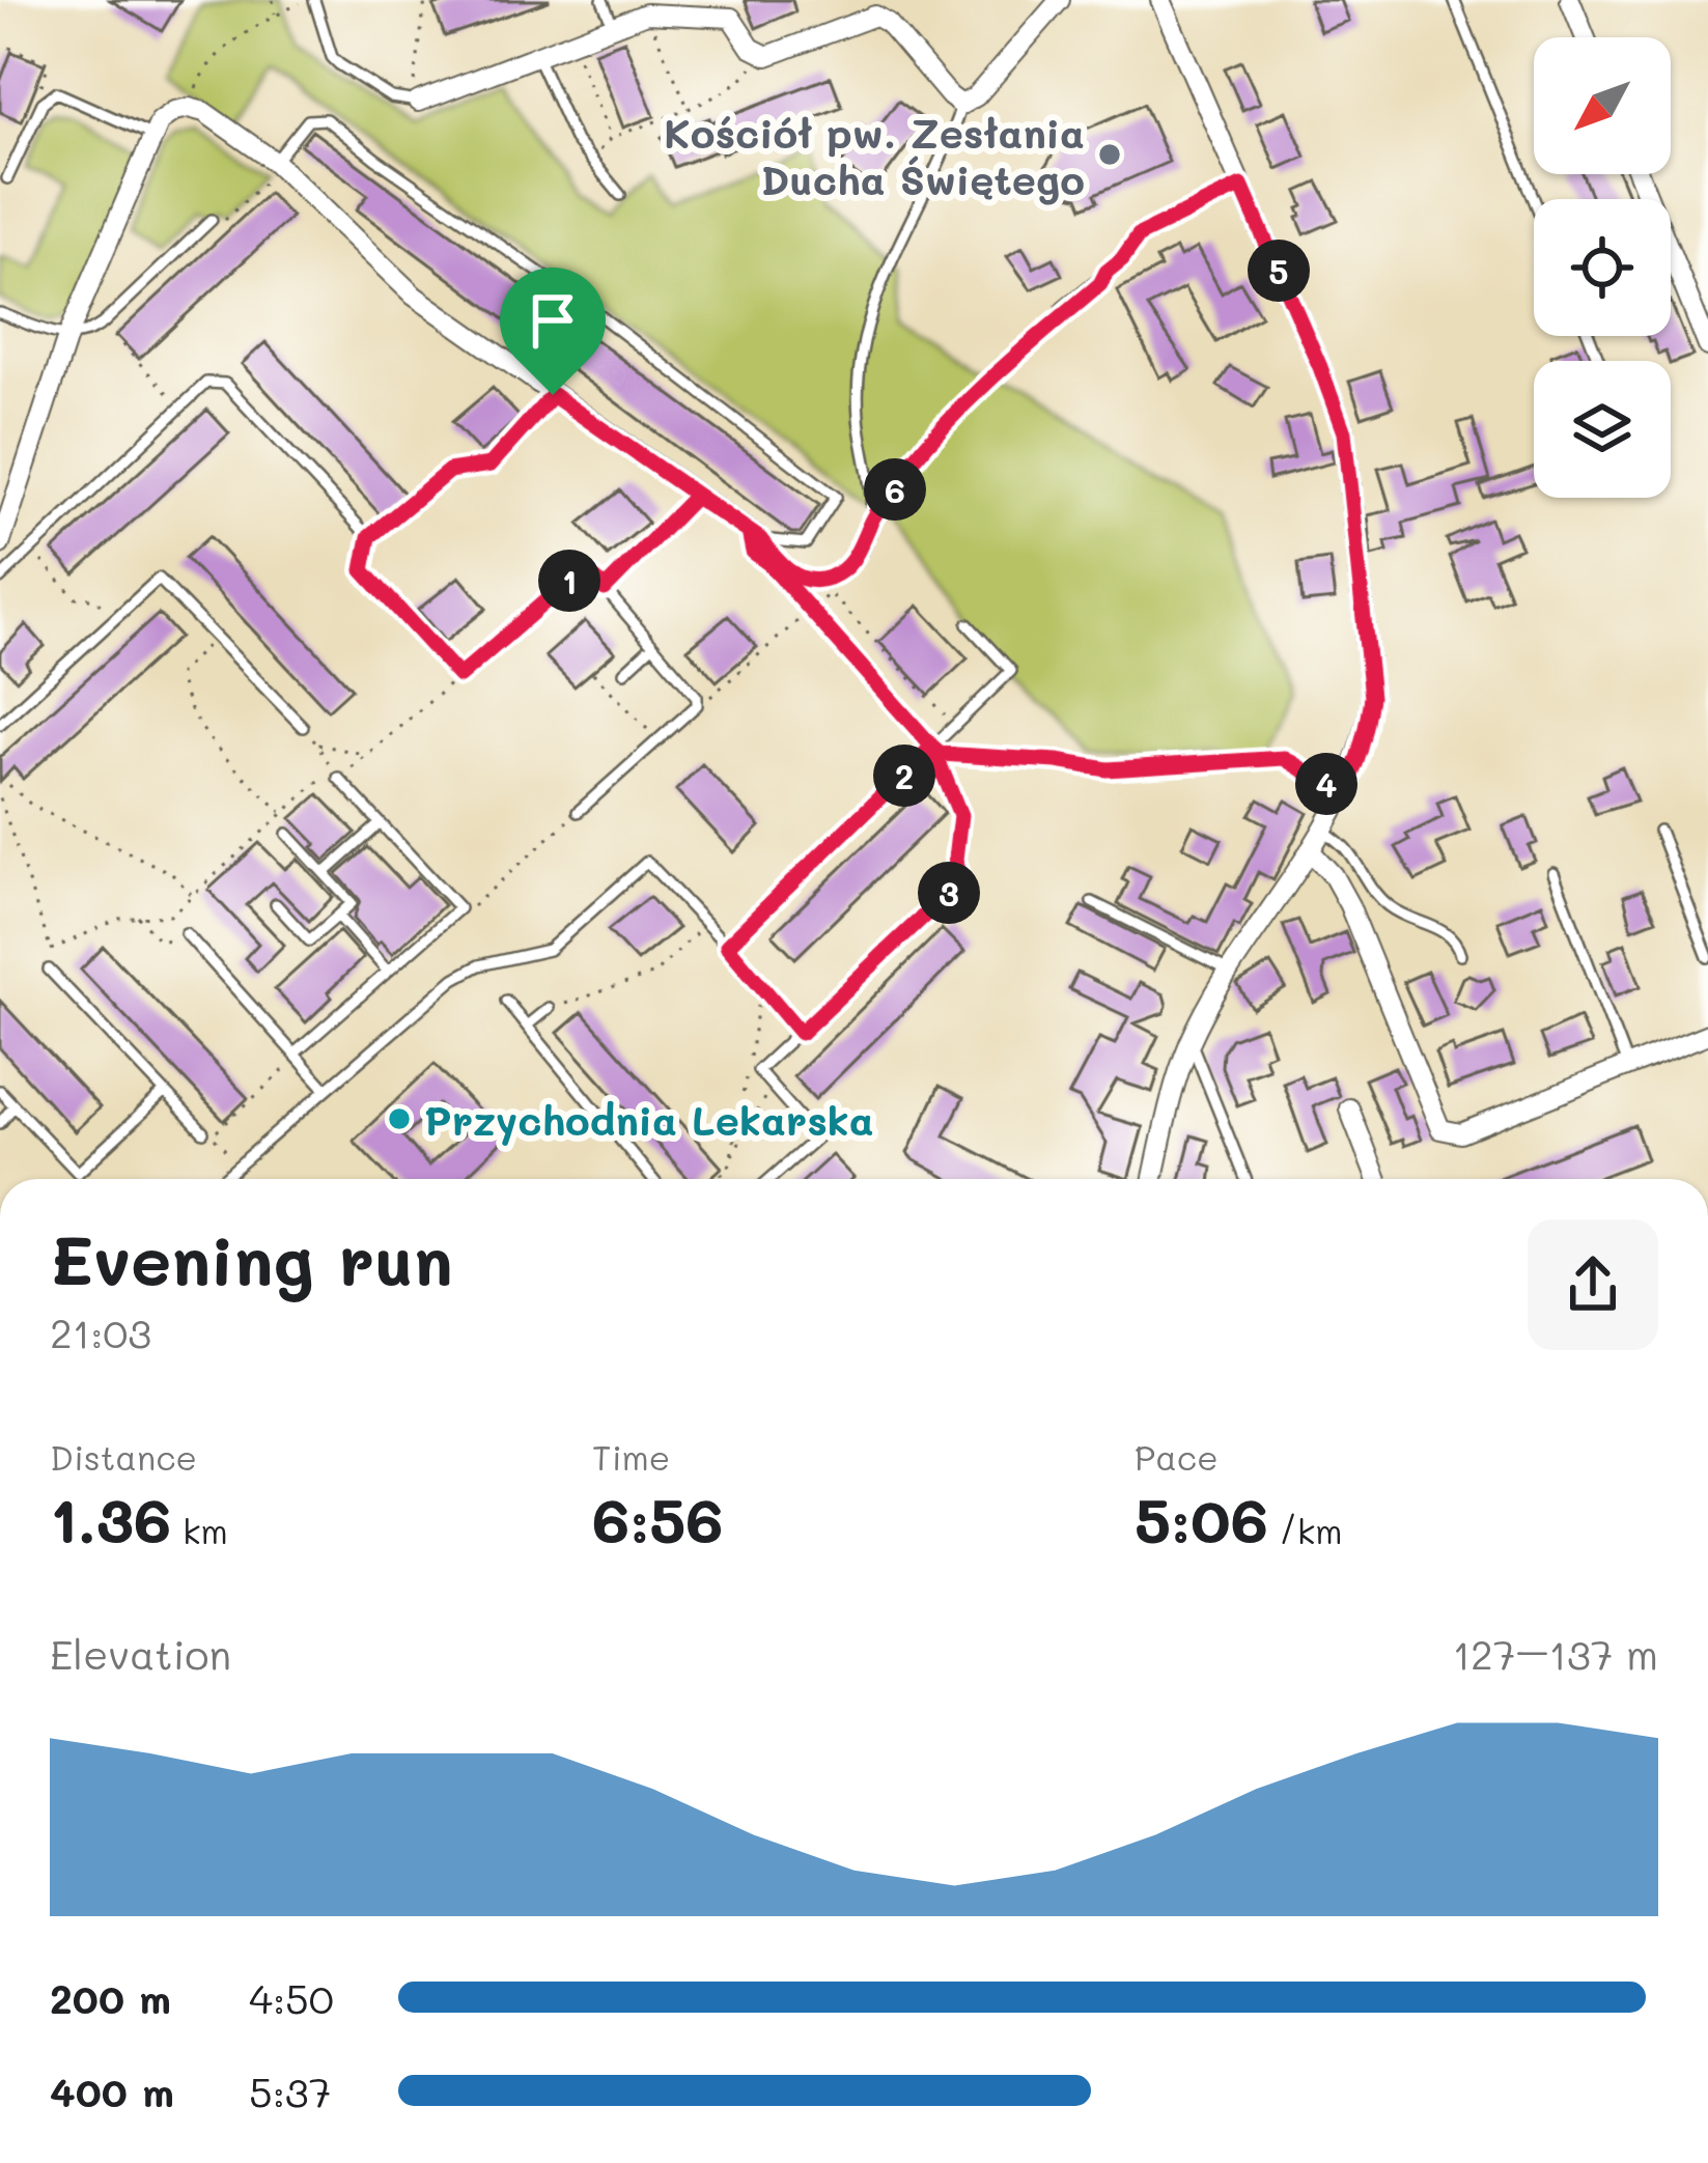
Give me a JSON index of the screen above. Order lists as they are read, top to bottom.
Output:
{
  "places": ["Kościół pw. Zesłania Ducha Świętego", "Przychodnia Lekarska"],
  "north": "bottom left",
  "page": {
    "pins": [
      "5",
      "6",
      "1",
      "2",
      "4",
      "3"
    ],
    "heading": ["Evening run", "21:03"],
    "stats": [
      ["Distance", "1.36 km"],
      ["Time", "6:56"],
      ["Pace", "5:06 /km"]
    ],
    "chart": ["Elevation", "127–137 m"],
    "list": [
      {
        "name": "200 m",
        "note": "4:50"
      },
      {
        "name": "400 m",
        "note": "5:37"
      }
    ]
  }
}
